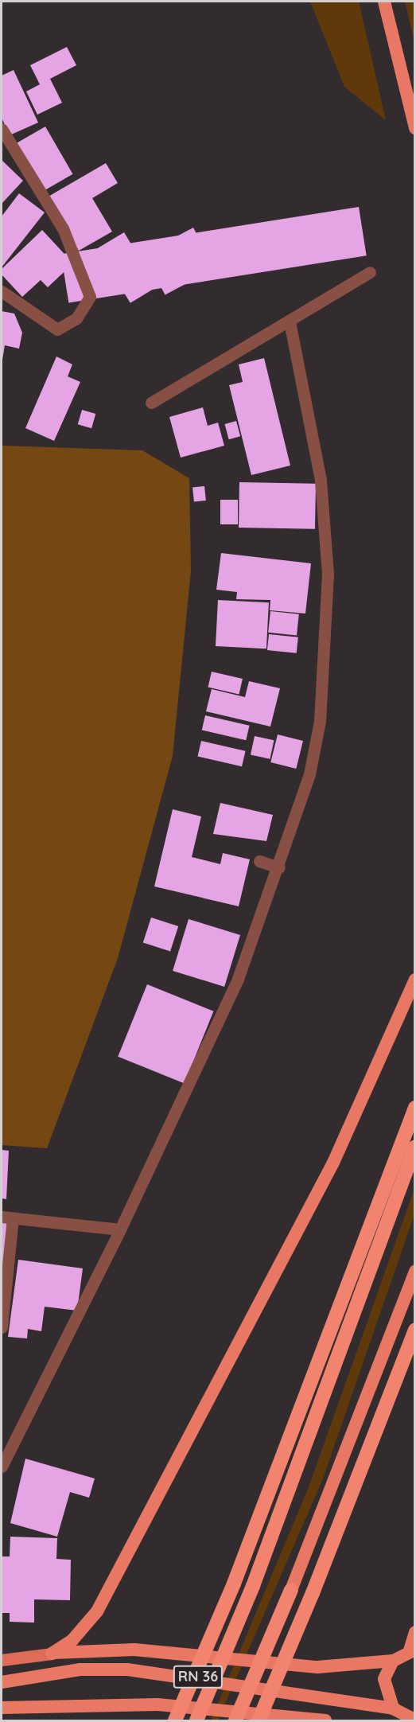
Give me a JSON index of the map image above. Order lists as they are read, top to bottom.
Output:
{
  "streets": {
    "highway": ["RN 36"]
  }
}
